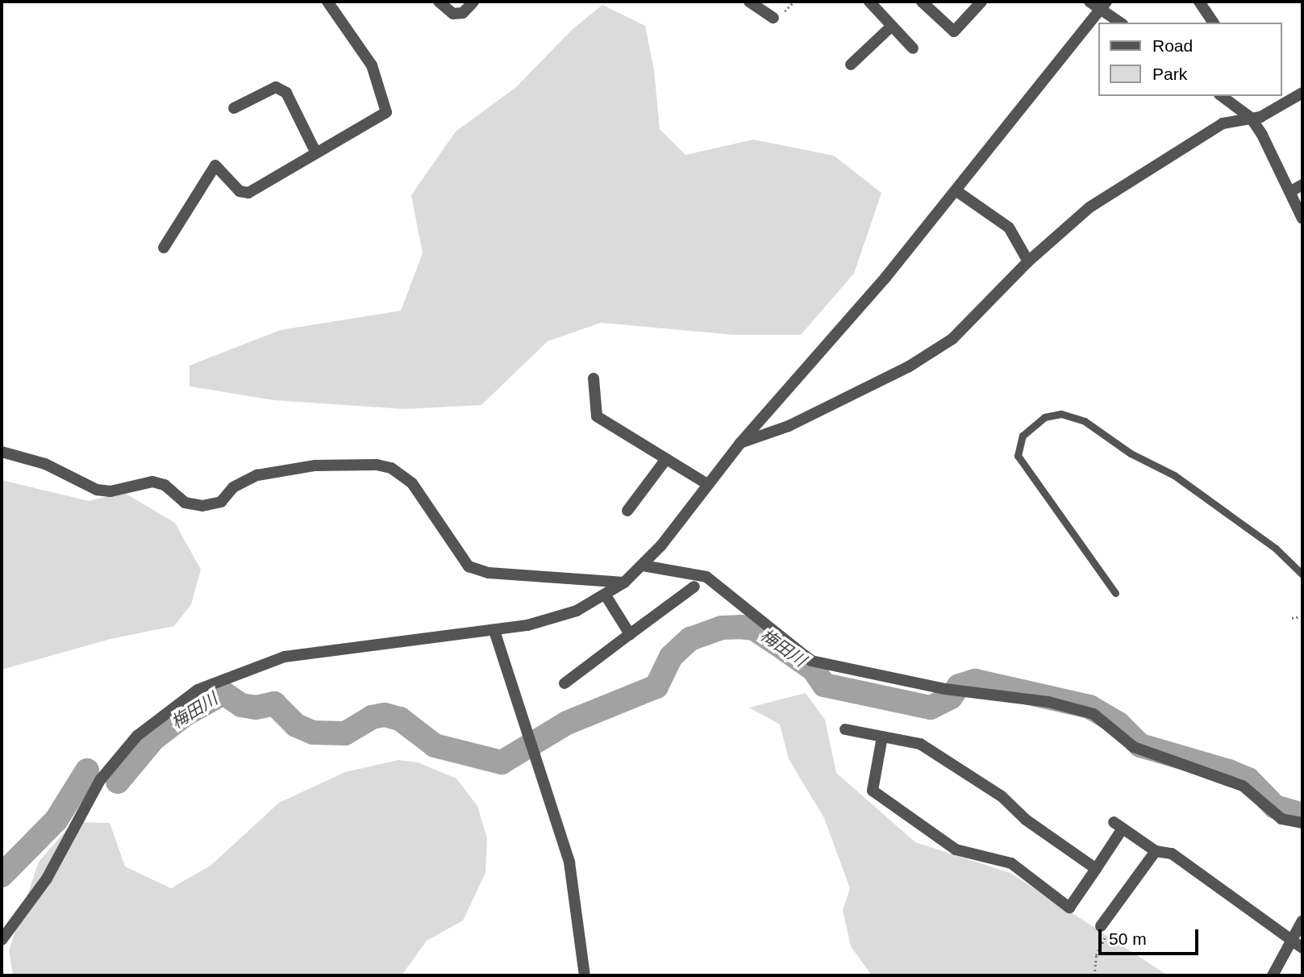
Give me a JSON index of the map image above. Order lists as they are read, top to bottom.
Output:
{
  "water": ["梅田川"],
  "legend": ["Road", "Park"],
  "scale_bar": "50 m"
}
